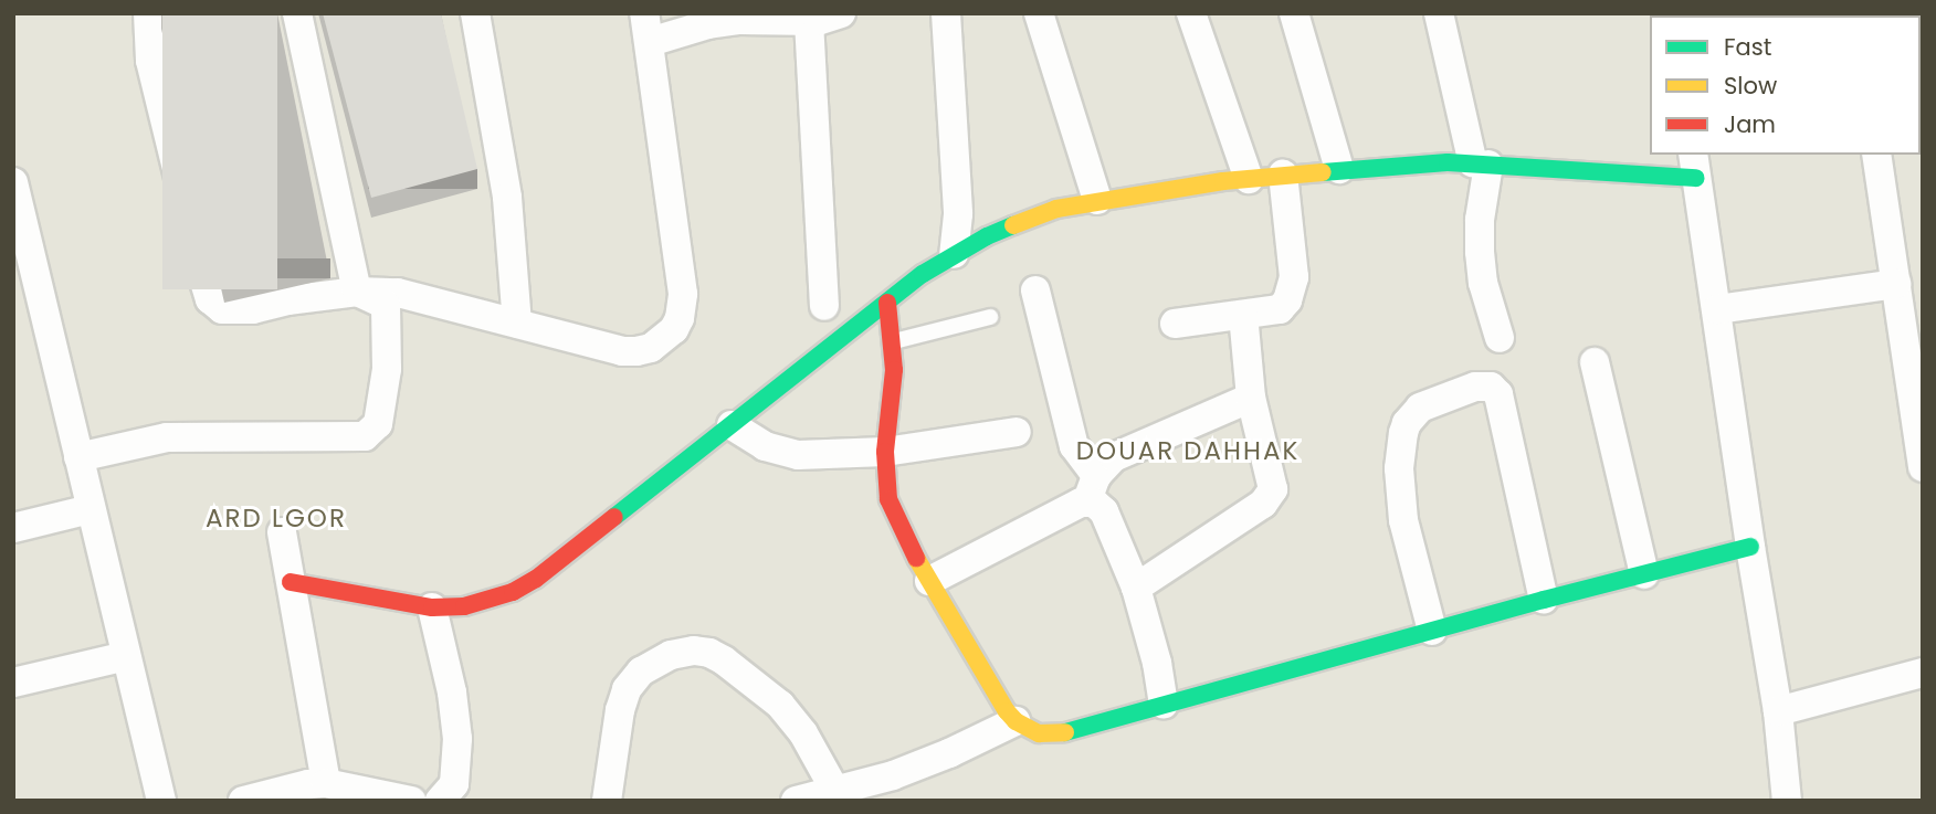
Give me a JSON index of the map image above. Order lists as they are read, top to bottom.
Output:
{
  "districts": ["DOUAR DAHHAK", "ARD LGOR"],
  "legend": ["Fast", "Slow", "Jam"]
}
